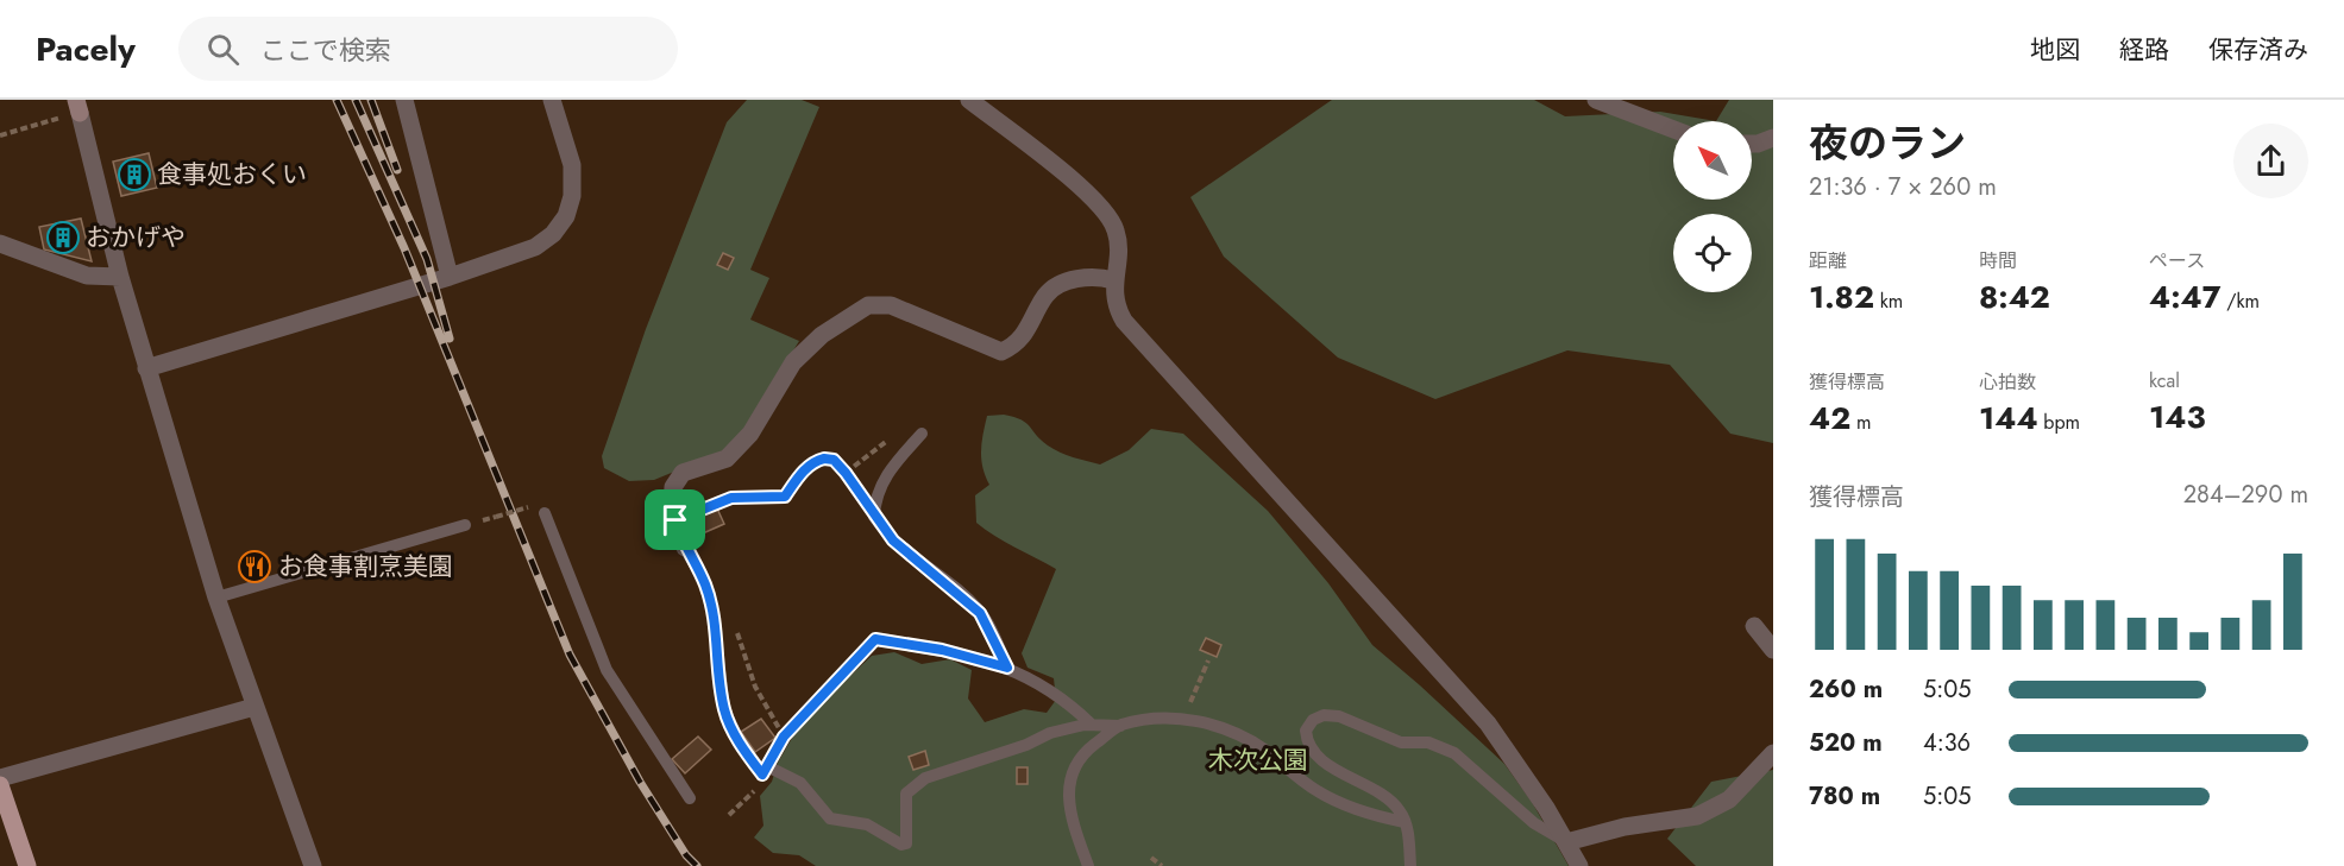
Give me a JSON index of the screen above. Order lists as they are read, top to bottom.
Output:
{
  "parks": ["木次公園"],
  "places": {
    "building": ["食事処おくい", "おかげや"],
    "restaurant": ["お食事割烹美園"]
  },
  "north": "top left",
  "page": {
    "header": "Pacely",
    "search": "ここで検索",
    "nav": ["地図", "経路", "保存済み"],
    "heading": ["夜のラン", "21:36 · 7 × 260 m"],
    "stats": [
      ["距離", "1.82 km"],
      ["時間", "8:42"],
      ["ペース", "4:47 /km"],
      ["獲得標高", "42 m"],
      ["心拍数", "144 bpm"],
      ["kcal", "143"]
    ],
    "chart": ["獲得標高", "284–290 m"],
    "list": [
      {
        "name": "260 m",
        "note": "5:05"
      },
      {
        "name": "520 m",
        "note": "4:36"
      },
      {
        "name": "780 m",
        "note": "5:05"
      }
    ]
  }
}
